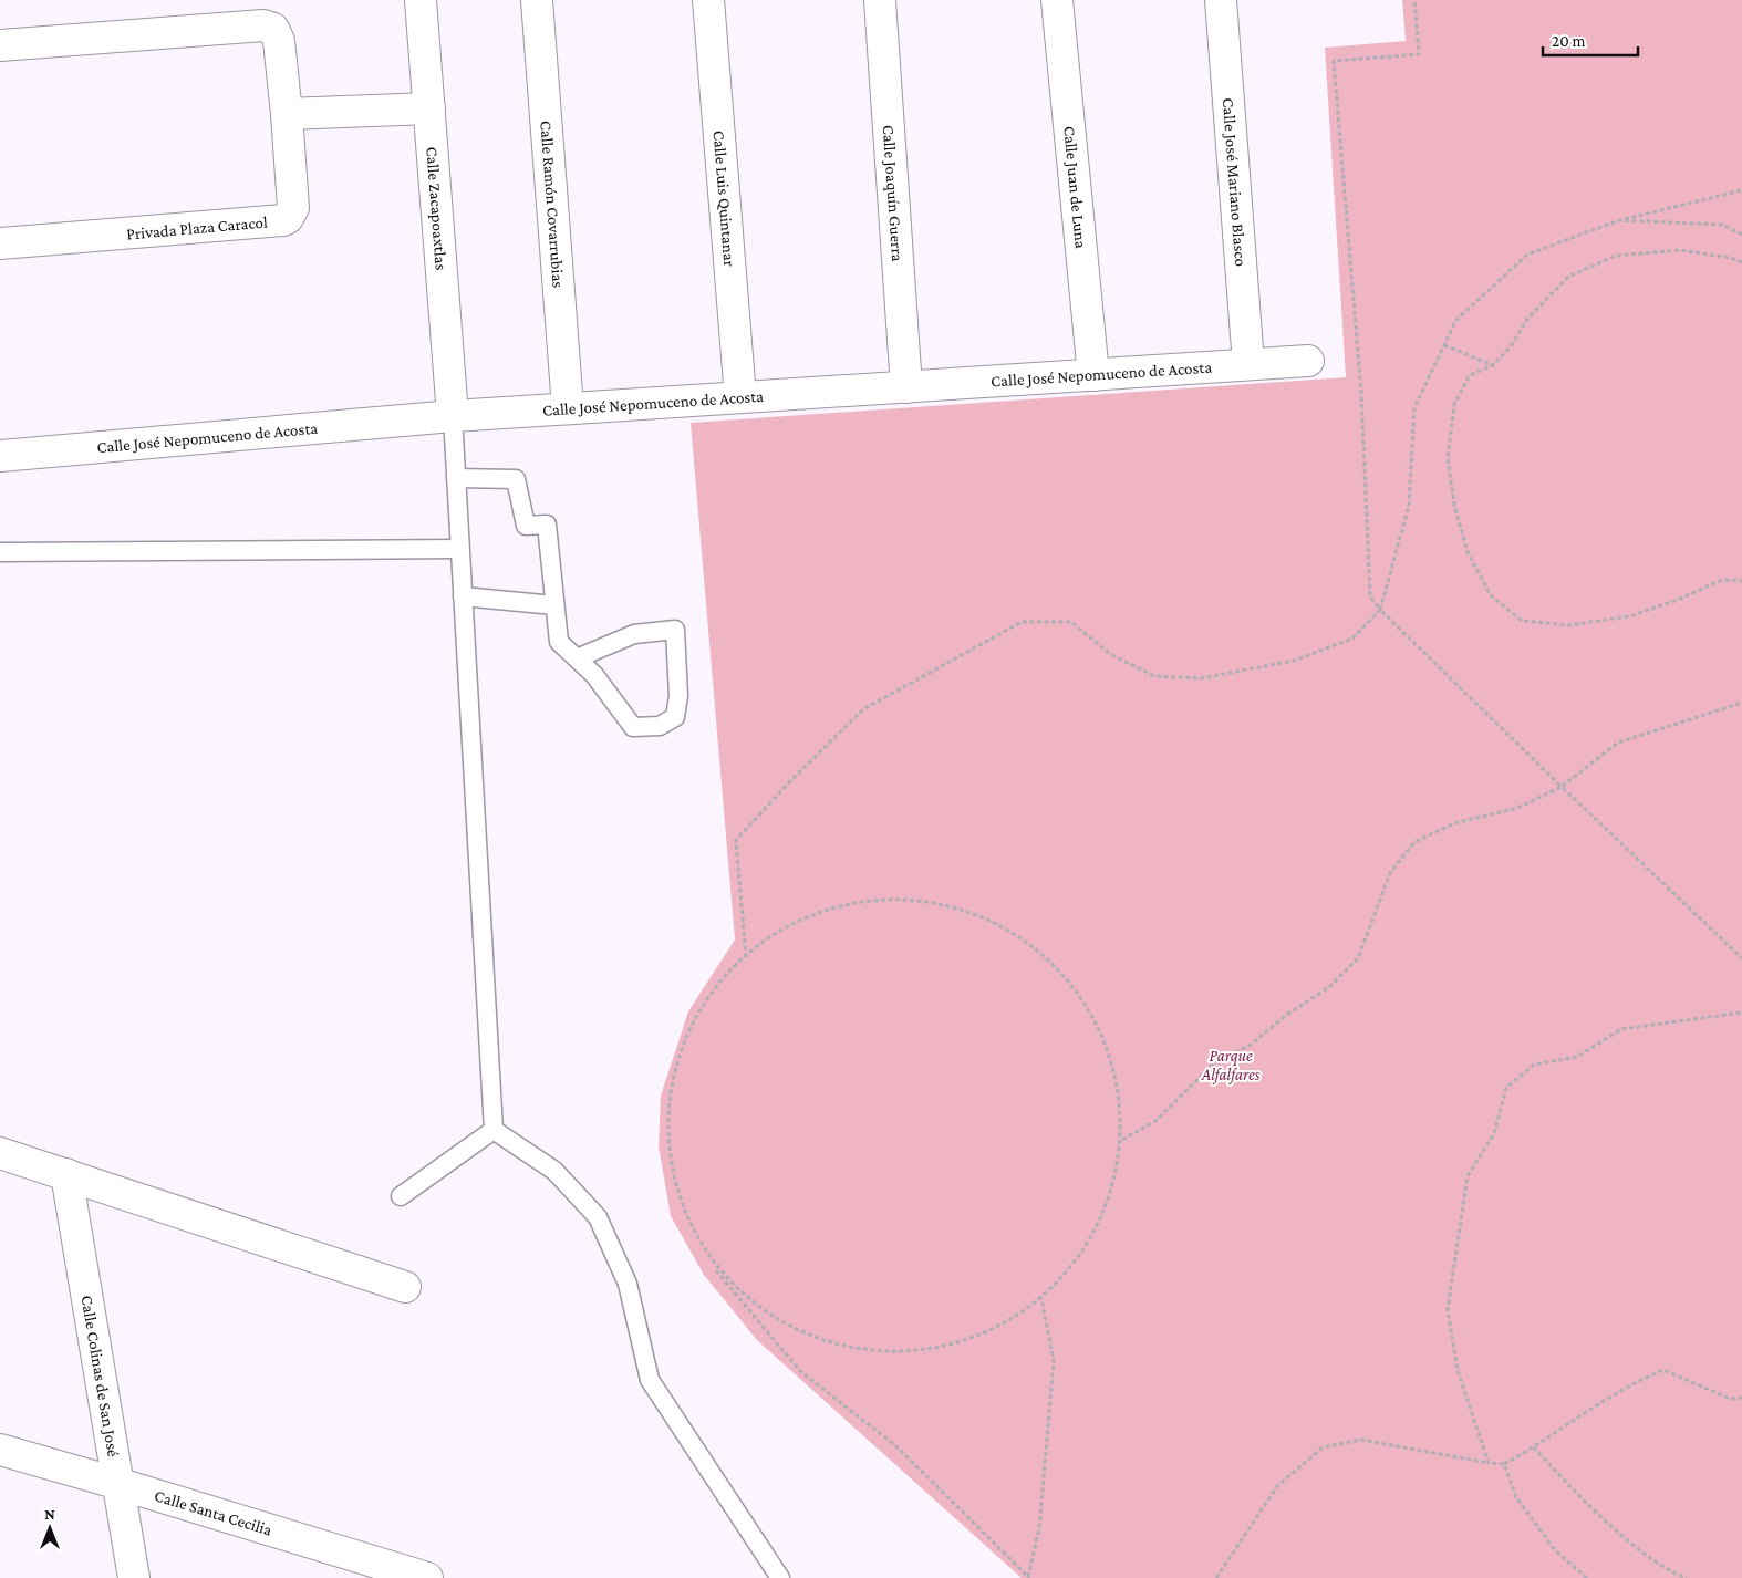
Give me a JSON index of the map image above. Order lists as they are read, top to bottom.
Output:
{
  "streets": {
    "street": [
      "Calle José Mariano Blasco",
      "Calle Juan de Luna",
      "Calle Joaquín Guerra",
      "Calle Luis Quintanar",
      "Calle Ramón Covarrubias",
      "Calle Zacapoaxtlas",
      "Privada Plaza Caracol",
      "Calle José Nepomuceno de Acosta",
      "Calle Colinas de San José",
      "Calle Santa Cecilia"
    ]
  },
  "crossings": [
    ["Calle José Mariano Blasco", "Calle José Nepomuceno de Acosta"],
    ["Calle Juan de Luna", "Calle José Nepomuceno de Acosta"],
    ["Calle Joaquín Guerra", "Calle José Nepomuceno de Acosta"],
    ["Calle Luis Quintanar", "Calle José Nepomuceno de Acosta"],
    ["Calle Ramón Covarrubias", "Calle José Nepomuceno de Acosta"],
    ["Calle Zacapoaxtlas", "Calle José Nepomuceno de Acosta"],
    ["Calle Colinas de San José", "Calle Santa Cecilia"]
  ],
  "parks": ["Parque Alfalfares"],
  "scale_bar": "20 m",
  "north": "top"
}
